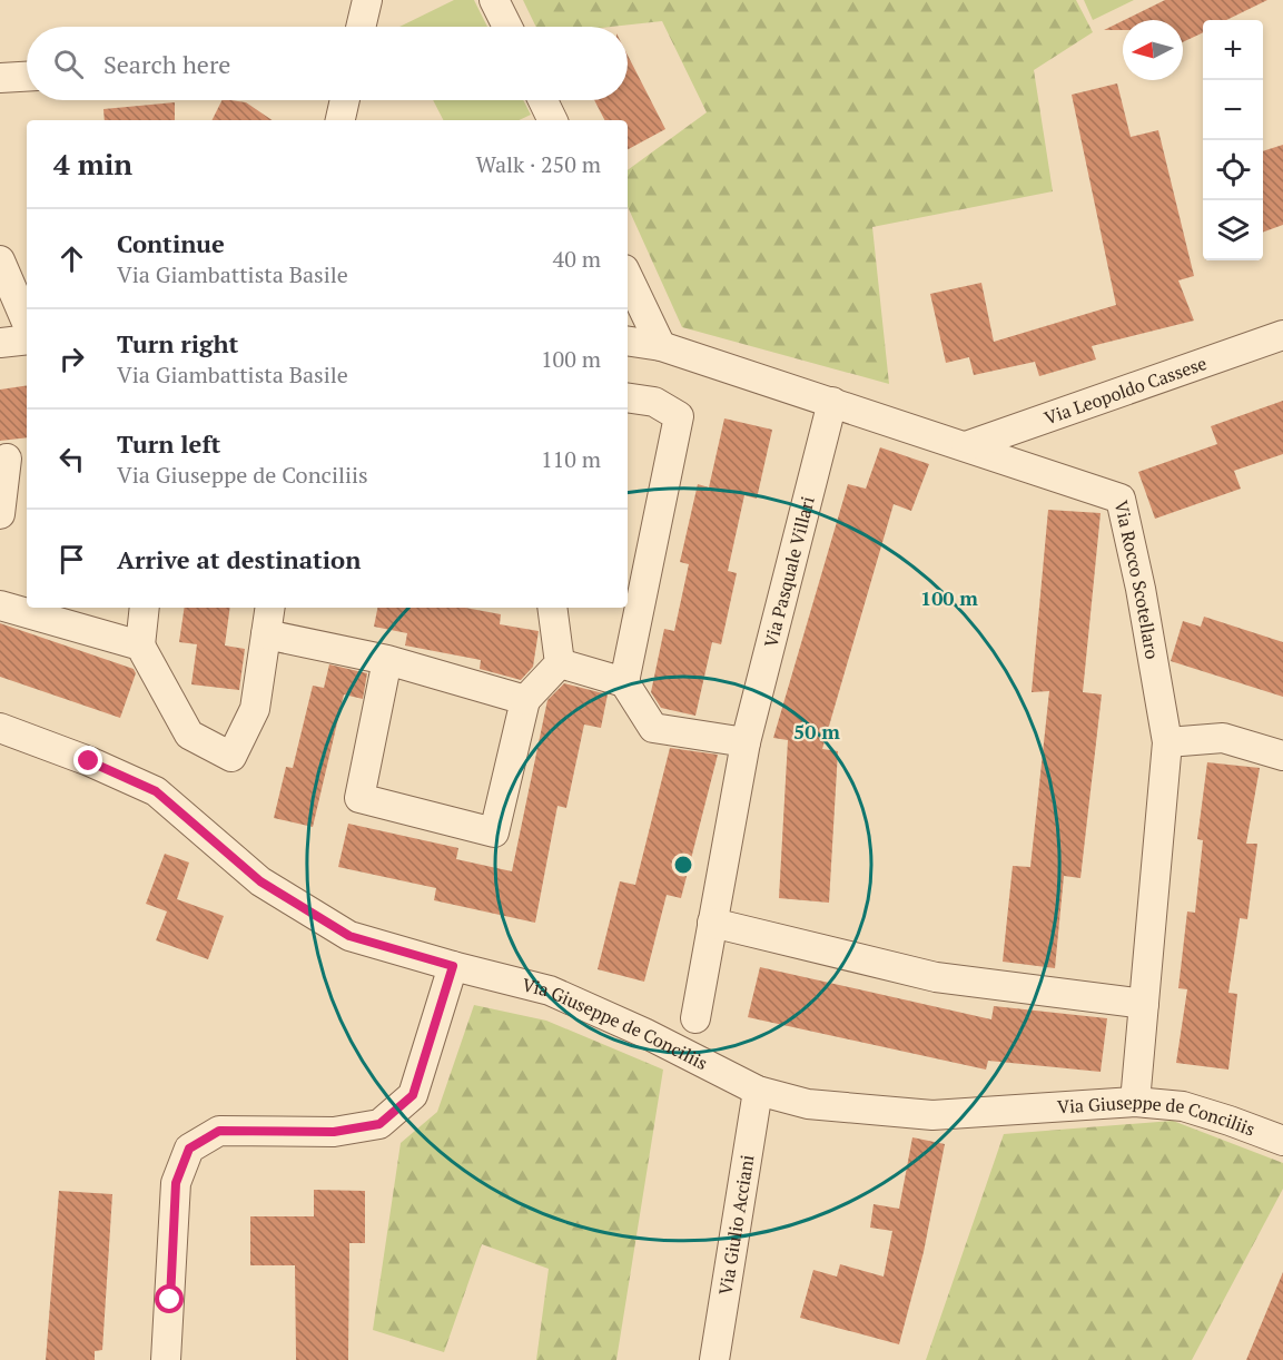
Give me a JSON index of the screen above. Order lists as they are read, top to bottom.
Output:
{
  "streets": {
    "street": [
      "Via Leopoldo Cassese",
      "Via Pasquale Villari",
      "Via Rocco Scotellaro",
      "Via Giuseppe de Conciliis",
      "Via Giulio Acciani"
    ]
  },
  "crossings": [
    ["Via Leopoldo Cassese", "Via Rocco Scotellaro"],
    ["Via Pasquale Villari", "Via Rocco Scotellaro"],
    ["Via Rocco Scotellaro", "Via Giuseppe de Conciliis"],
    ["Via Giuseppe de Conciliis", "Via Giulio Acciani"]
  ],
  "north": "left",
  "page": {
    "map_buttons": ["+", "−"],
    "search": "Search here",
    "heading": ["4 min", "Walk · 250 m"],
    "list": [
      ["Continue", "Via Giambattista Basile", "40 m"],
      ["Turn right", "Via Giambattista Basile", "100 m"],
      ["Turn left", "Via Giuseppe de Conciliis", "110 m"],
      "Arrive at destination"
    ]
  },
  "rings": ["100 m", "50 m"]
}
